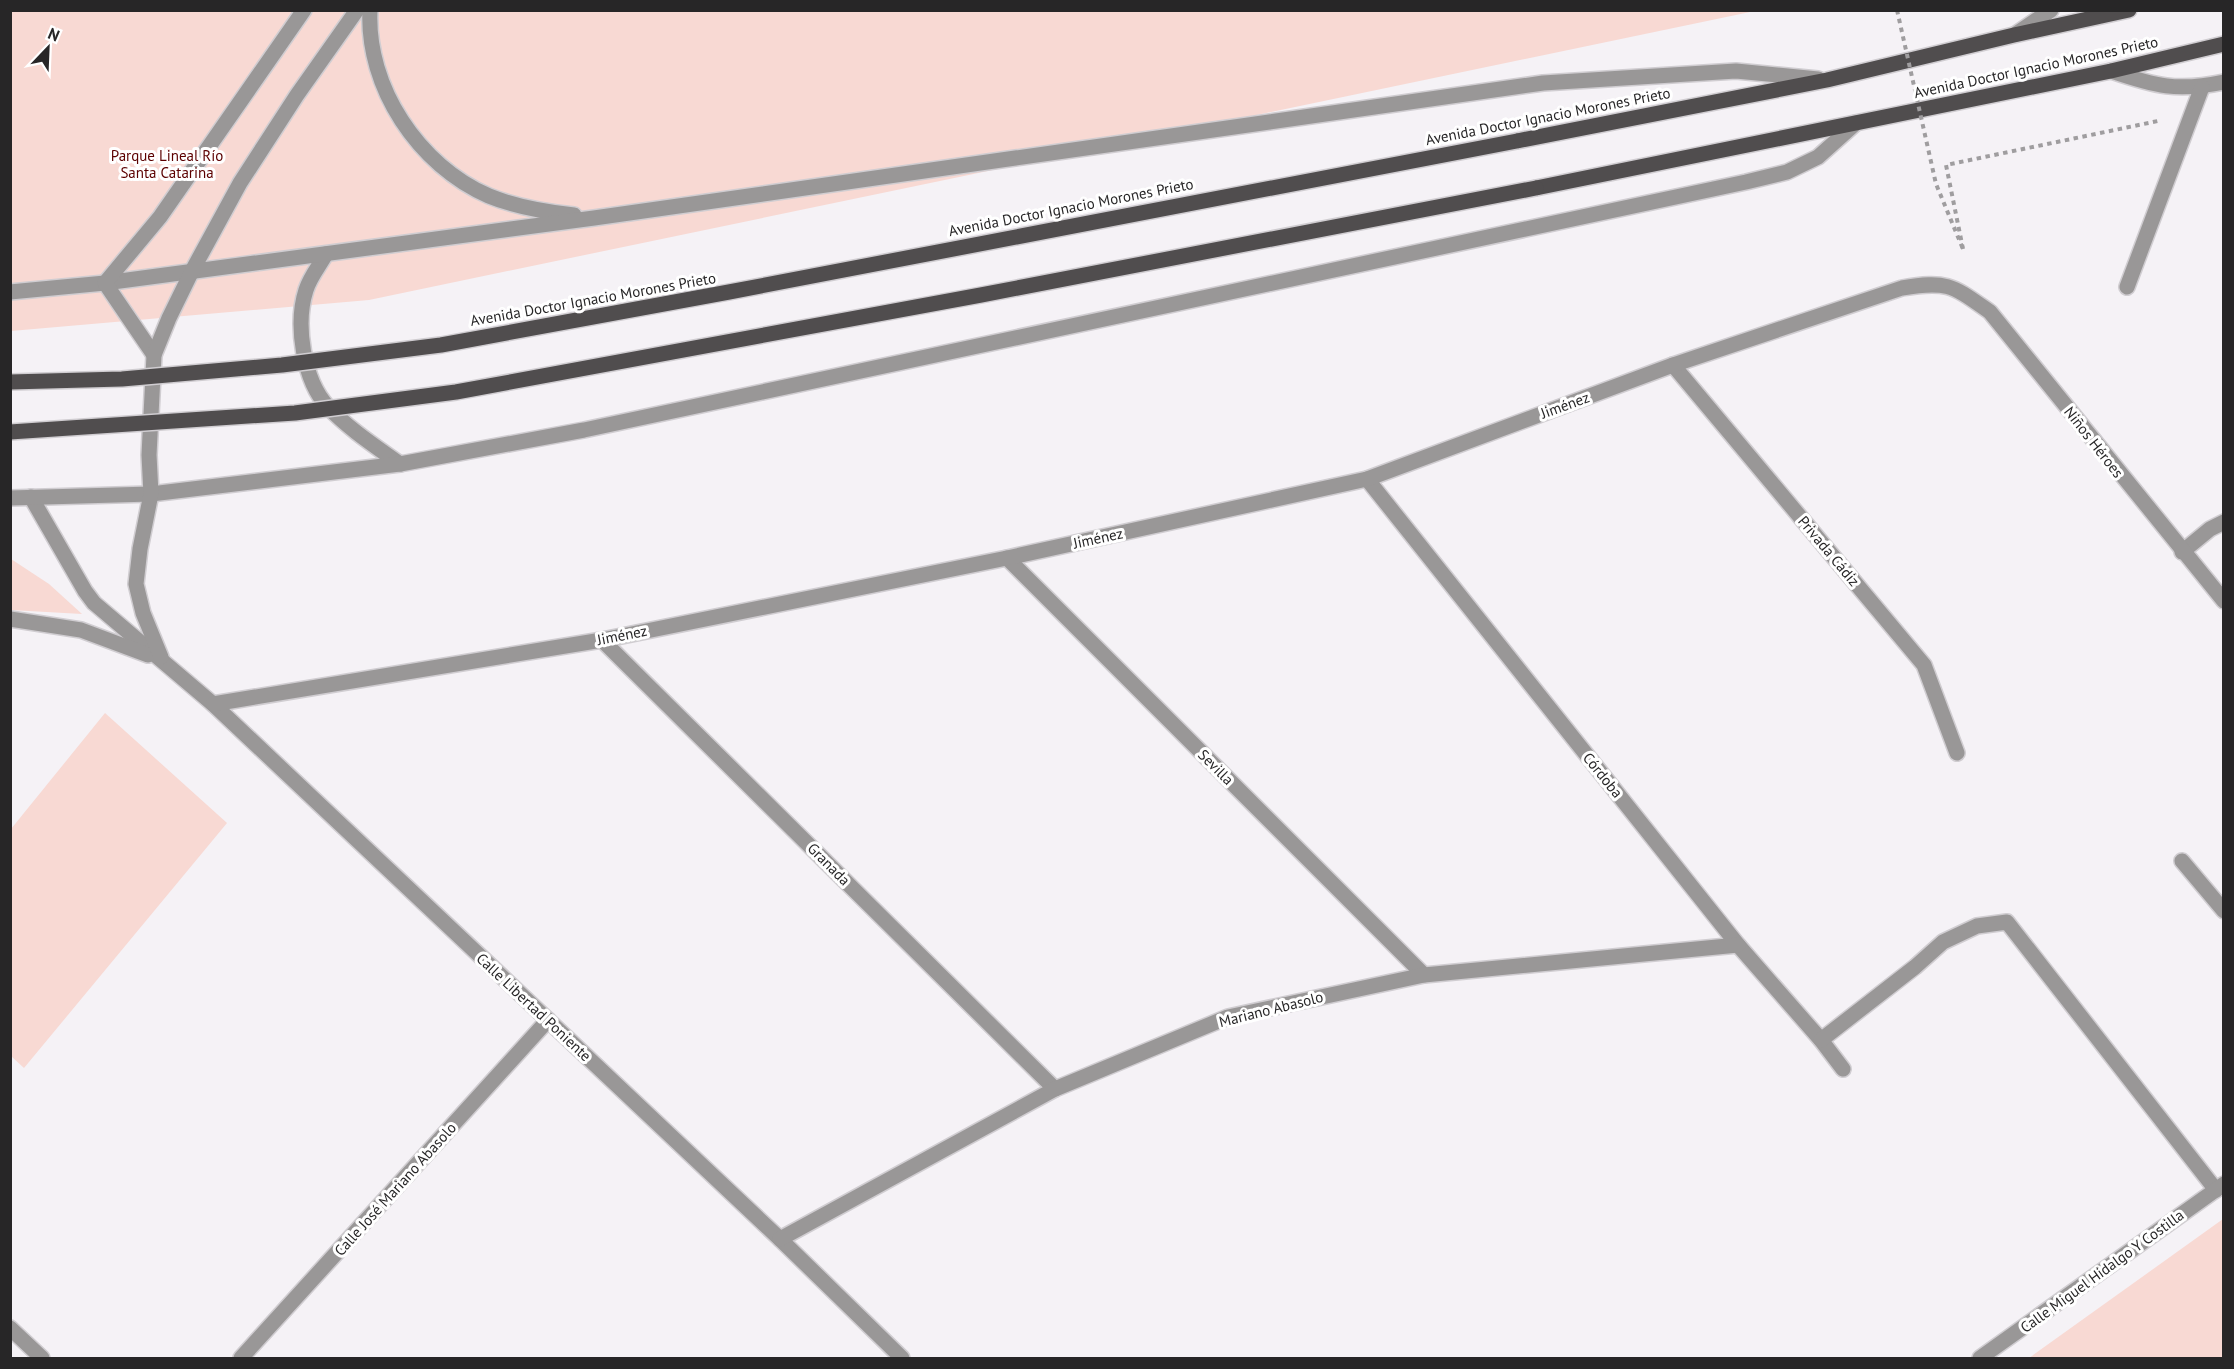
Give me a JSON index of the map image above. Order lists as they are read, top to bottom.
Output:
{
  "streets": {
    "main road": ["Avenida Doctor Ignacio Morones Prieto"],
    "street": [
      "Jiménez",
      "Niños Héroes",
      "Privada Cádiz",
      "Sevilla",
      "Córdoba",
      "Granada",
      "Calle Libertad Poniente",
      "Mariano Abasolo",
      "Calle José Mariano Abasolo",
      "Calle Miguel Hidalgo Y Costilla"
    ]
  },
  "crossings": [
    ["Jiménez", "Niños Héroes"],
    ["Jiménez", "Privada Cádiz"],
    ["Jiménez", "Sevilla"],
    ["Jiménez", "Córdoba"],
    ["Jiménez", "Granada"],
    ["Jiménez", "Calle Libertad Poniente"],
    ["Sevilla", "Mariano Abasolo"],
    ["Córdoba", "Mariano Abasolo"],
    ["Granada", "Mariano Abasolo"],
    ["Calle Libertad Poniente", "Mariano Abasolo"],
    ["Calle Libertad Poniente", "Calle José Mariano Abasolo"]
  ],
  "parks": ["Parque Lineal Río Santa Catarina"],
  "north": "top right"
}
